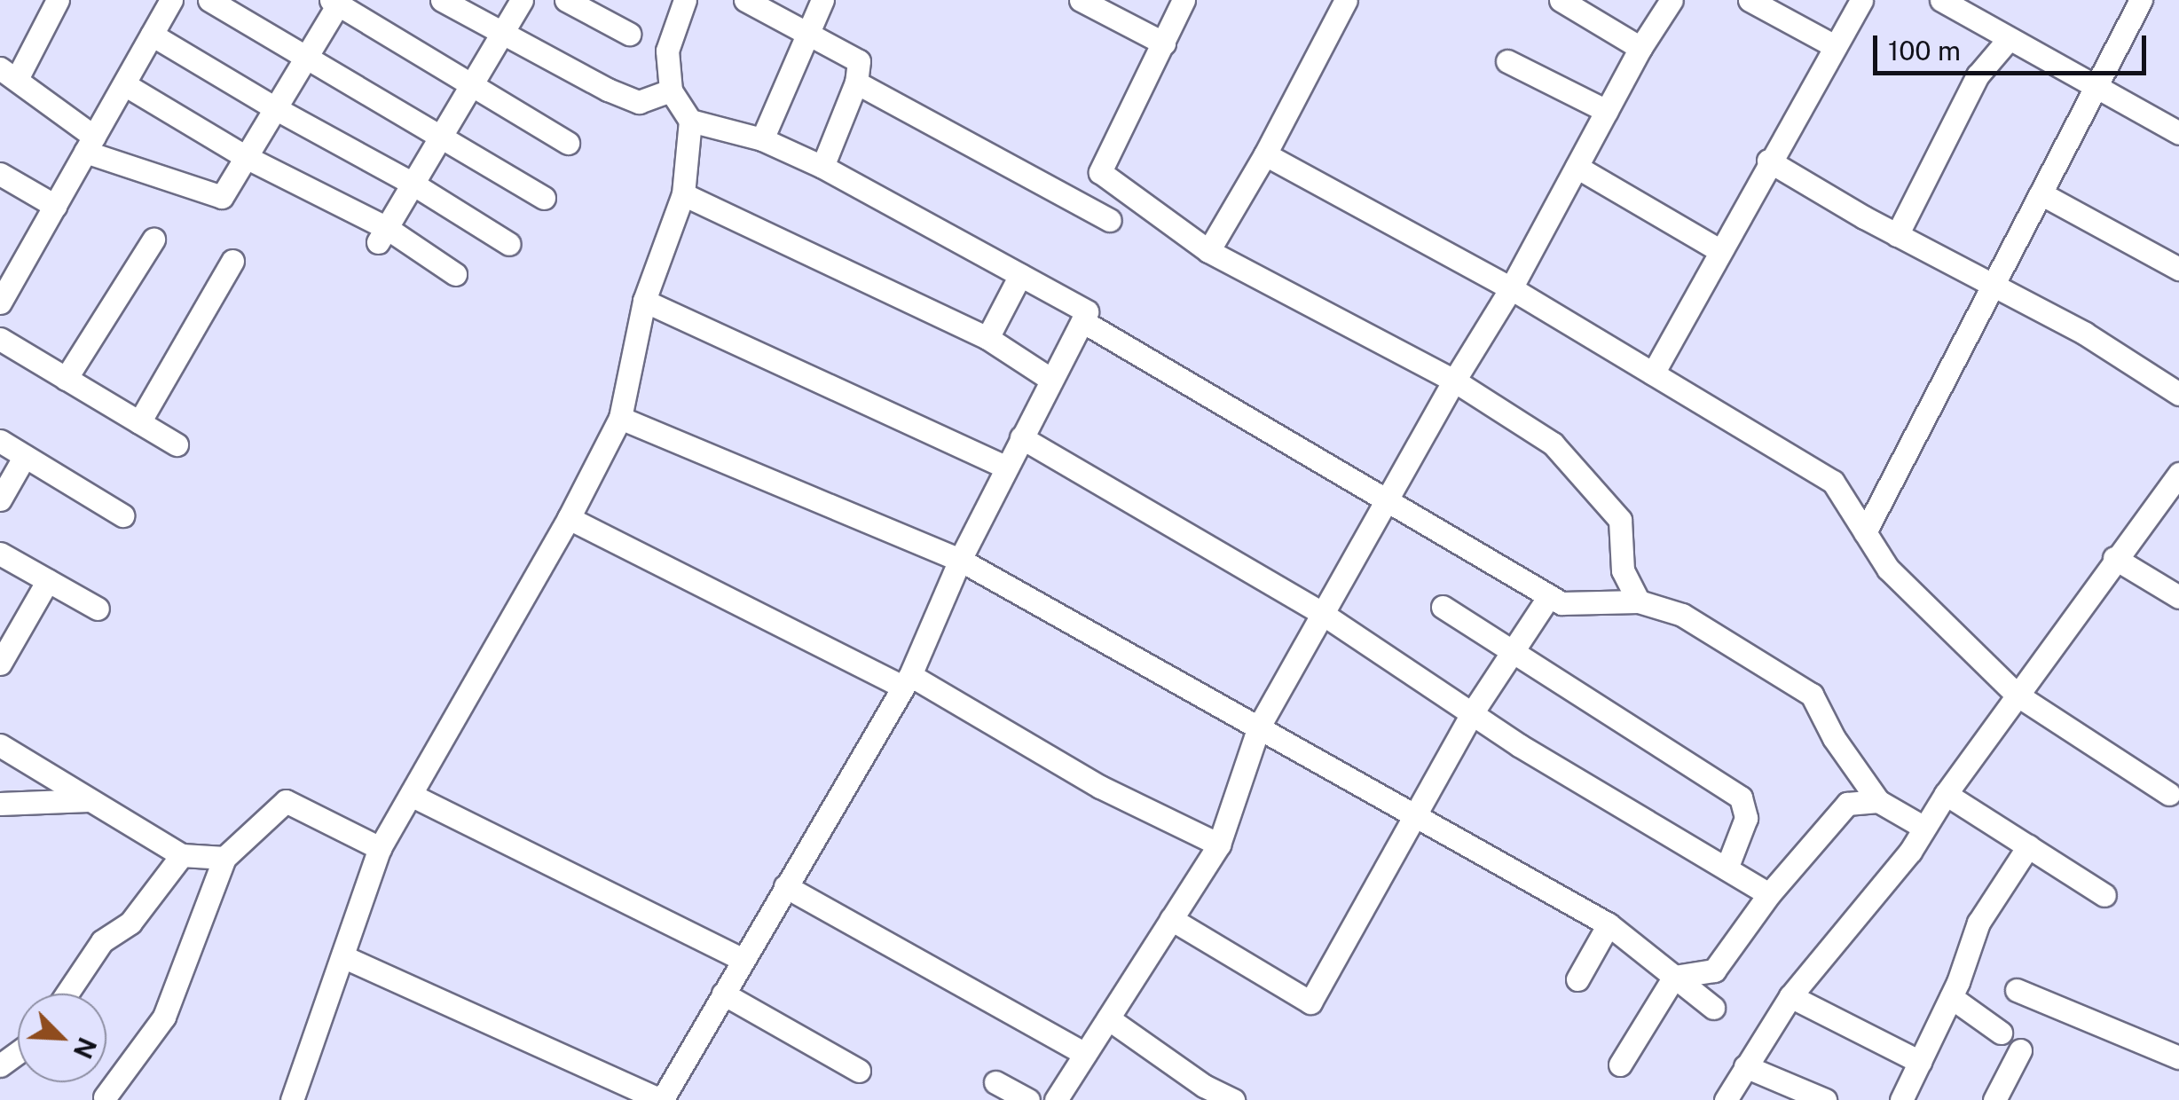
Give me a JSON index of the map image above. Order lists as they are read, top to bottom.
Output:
{
  "scale_bar": "100 m",
  "north": "bottom right"
}
